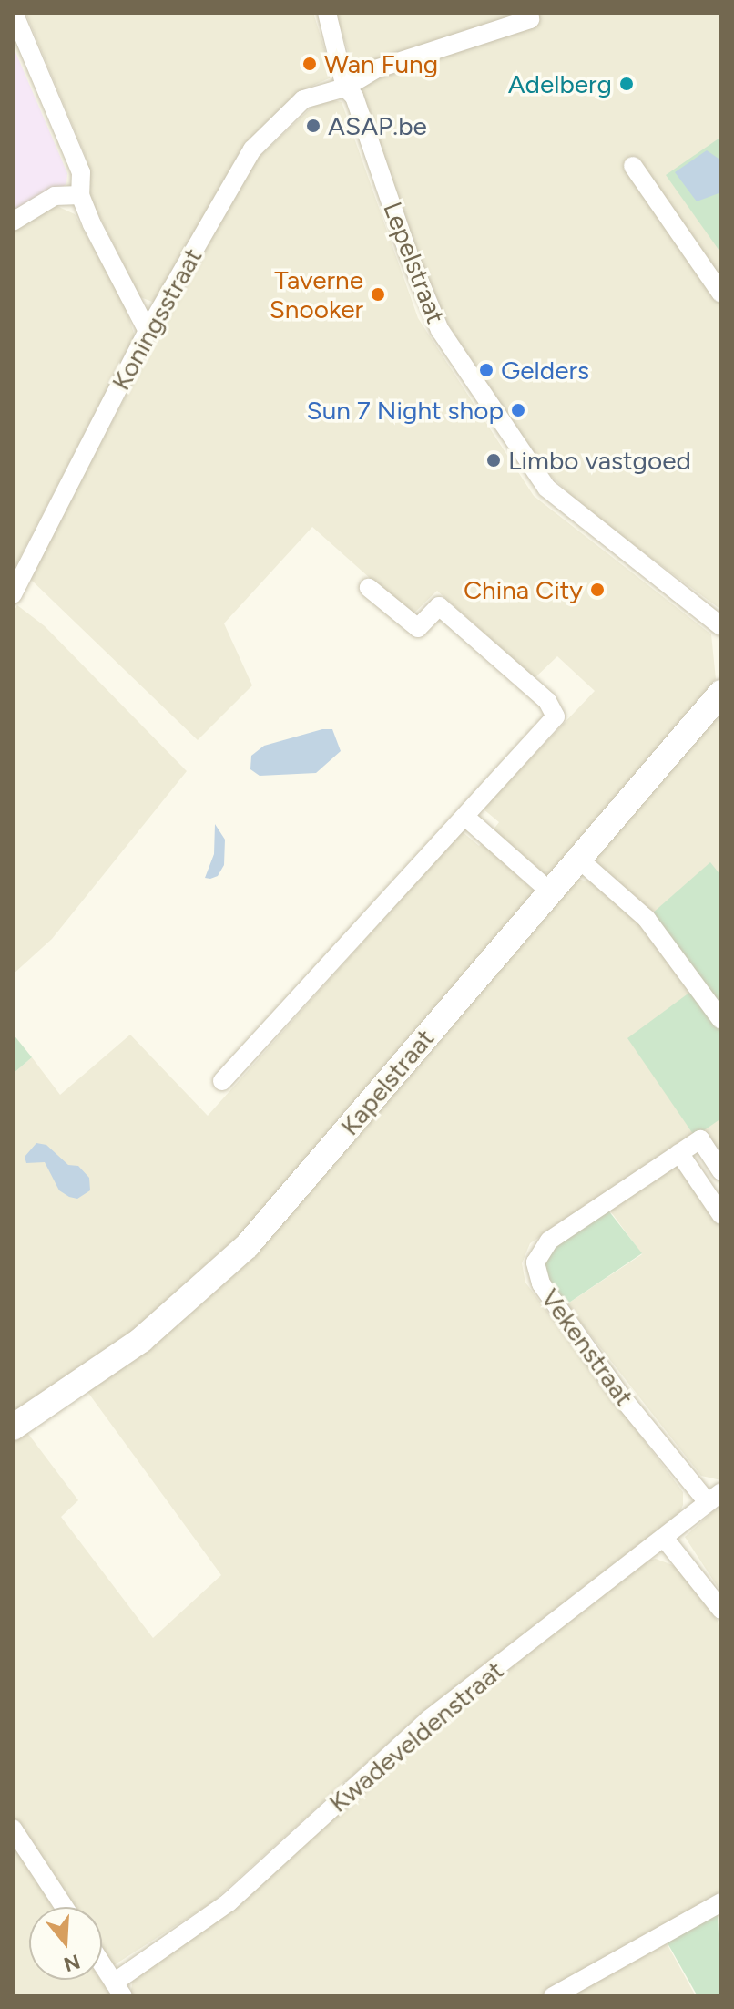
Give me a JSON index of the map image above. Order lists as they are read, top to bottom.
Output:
{
  "streets": {
    "main road": ["Kapelstraat"],
    "street": [
      "Lepelstraat",
      "Koningsstraat",
      "Vekenstraat",
      "Kwadeveldenstraat"
    ]
  },
  "crossings": [
    ["Lepelstraat", "Koningsstraat"],
    ["Vekenstraat", "Kwadeveldenstraat"]
  ],
  "places": [
    "Wan Fung",
    "Adelberg",
    "ASAP.be",
    "Taverne Snooker",
    "Gelders",
    "Sun 7 Night shop",
    "Limbo vastgoed",
    "China City"
  ],
  "north": "bottom"
}
